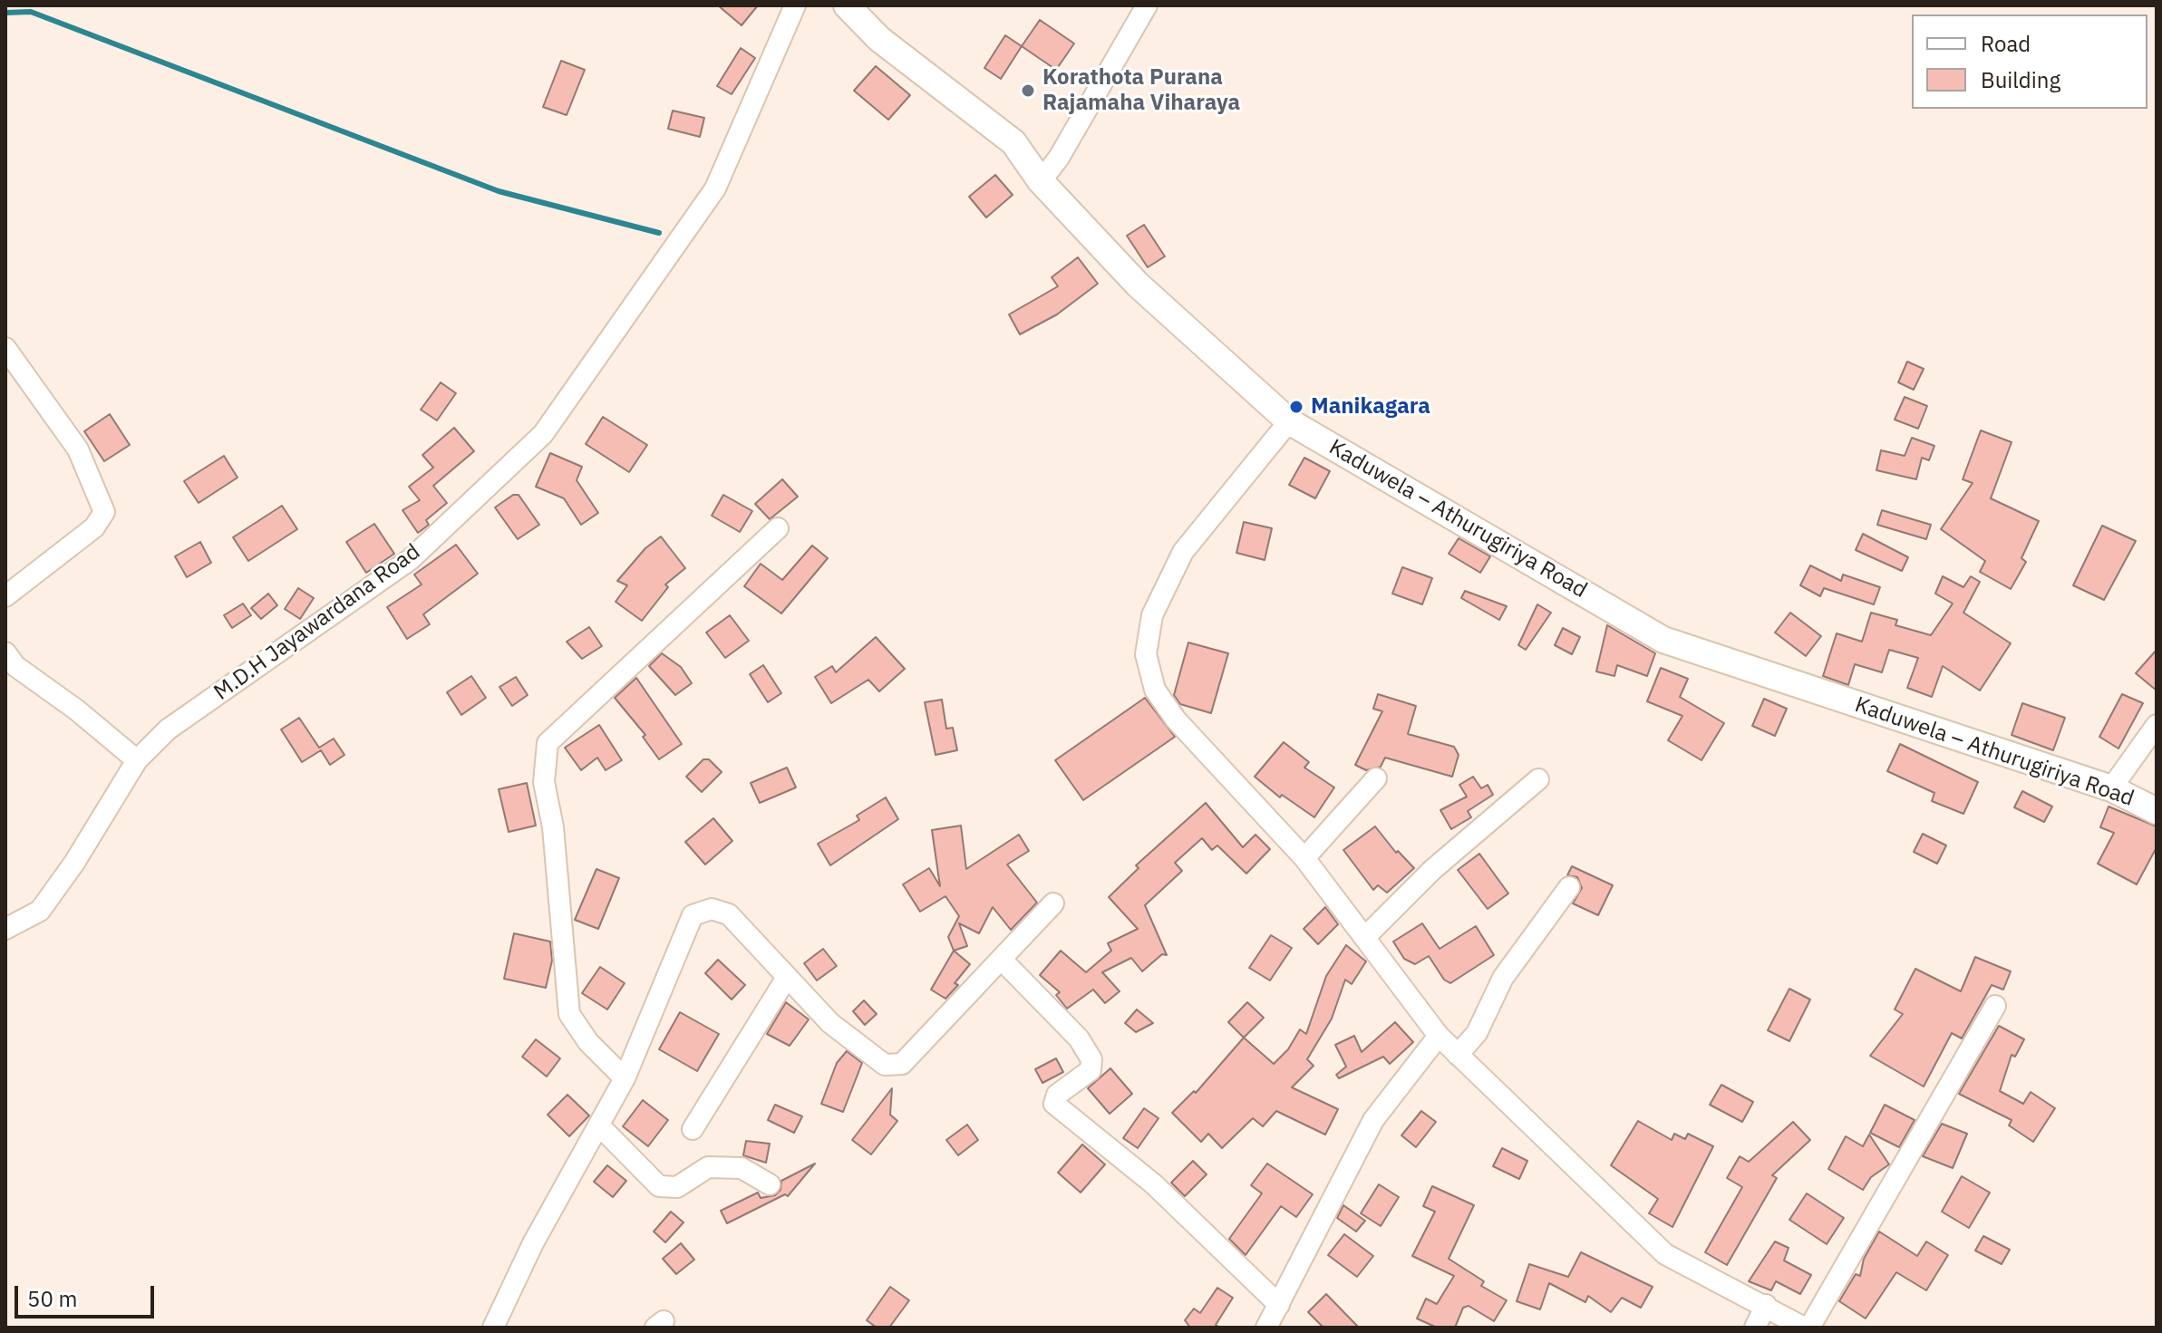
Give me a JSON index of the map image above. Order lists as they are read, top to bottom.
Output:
{
  "streets": {
    "main road": ["Kaduwela – Athurugiriya Road"],
    "street": ["M.D.H Jayawardana Road"]
  },
  "places": ["Korathota Purana Rajamaha Viharaya", "Manikagara"],
  "legend": ["Road", "Building"],
  "scale_bar": "50 m"
}
